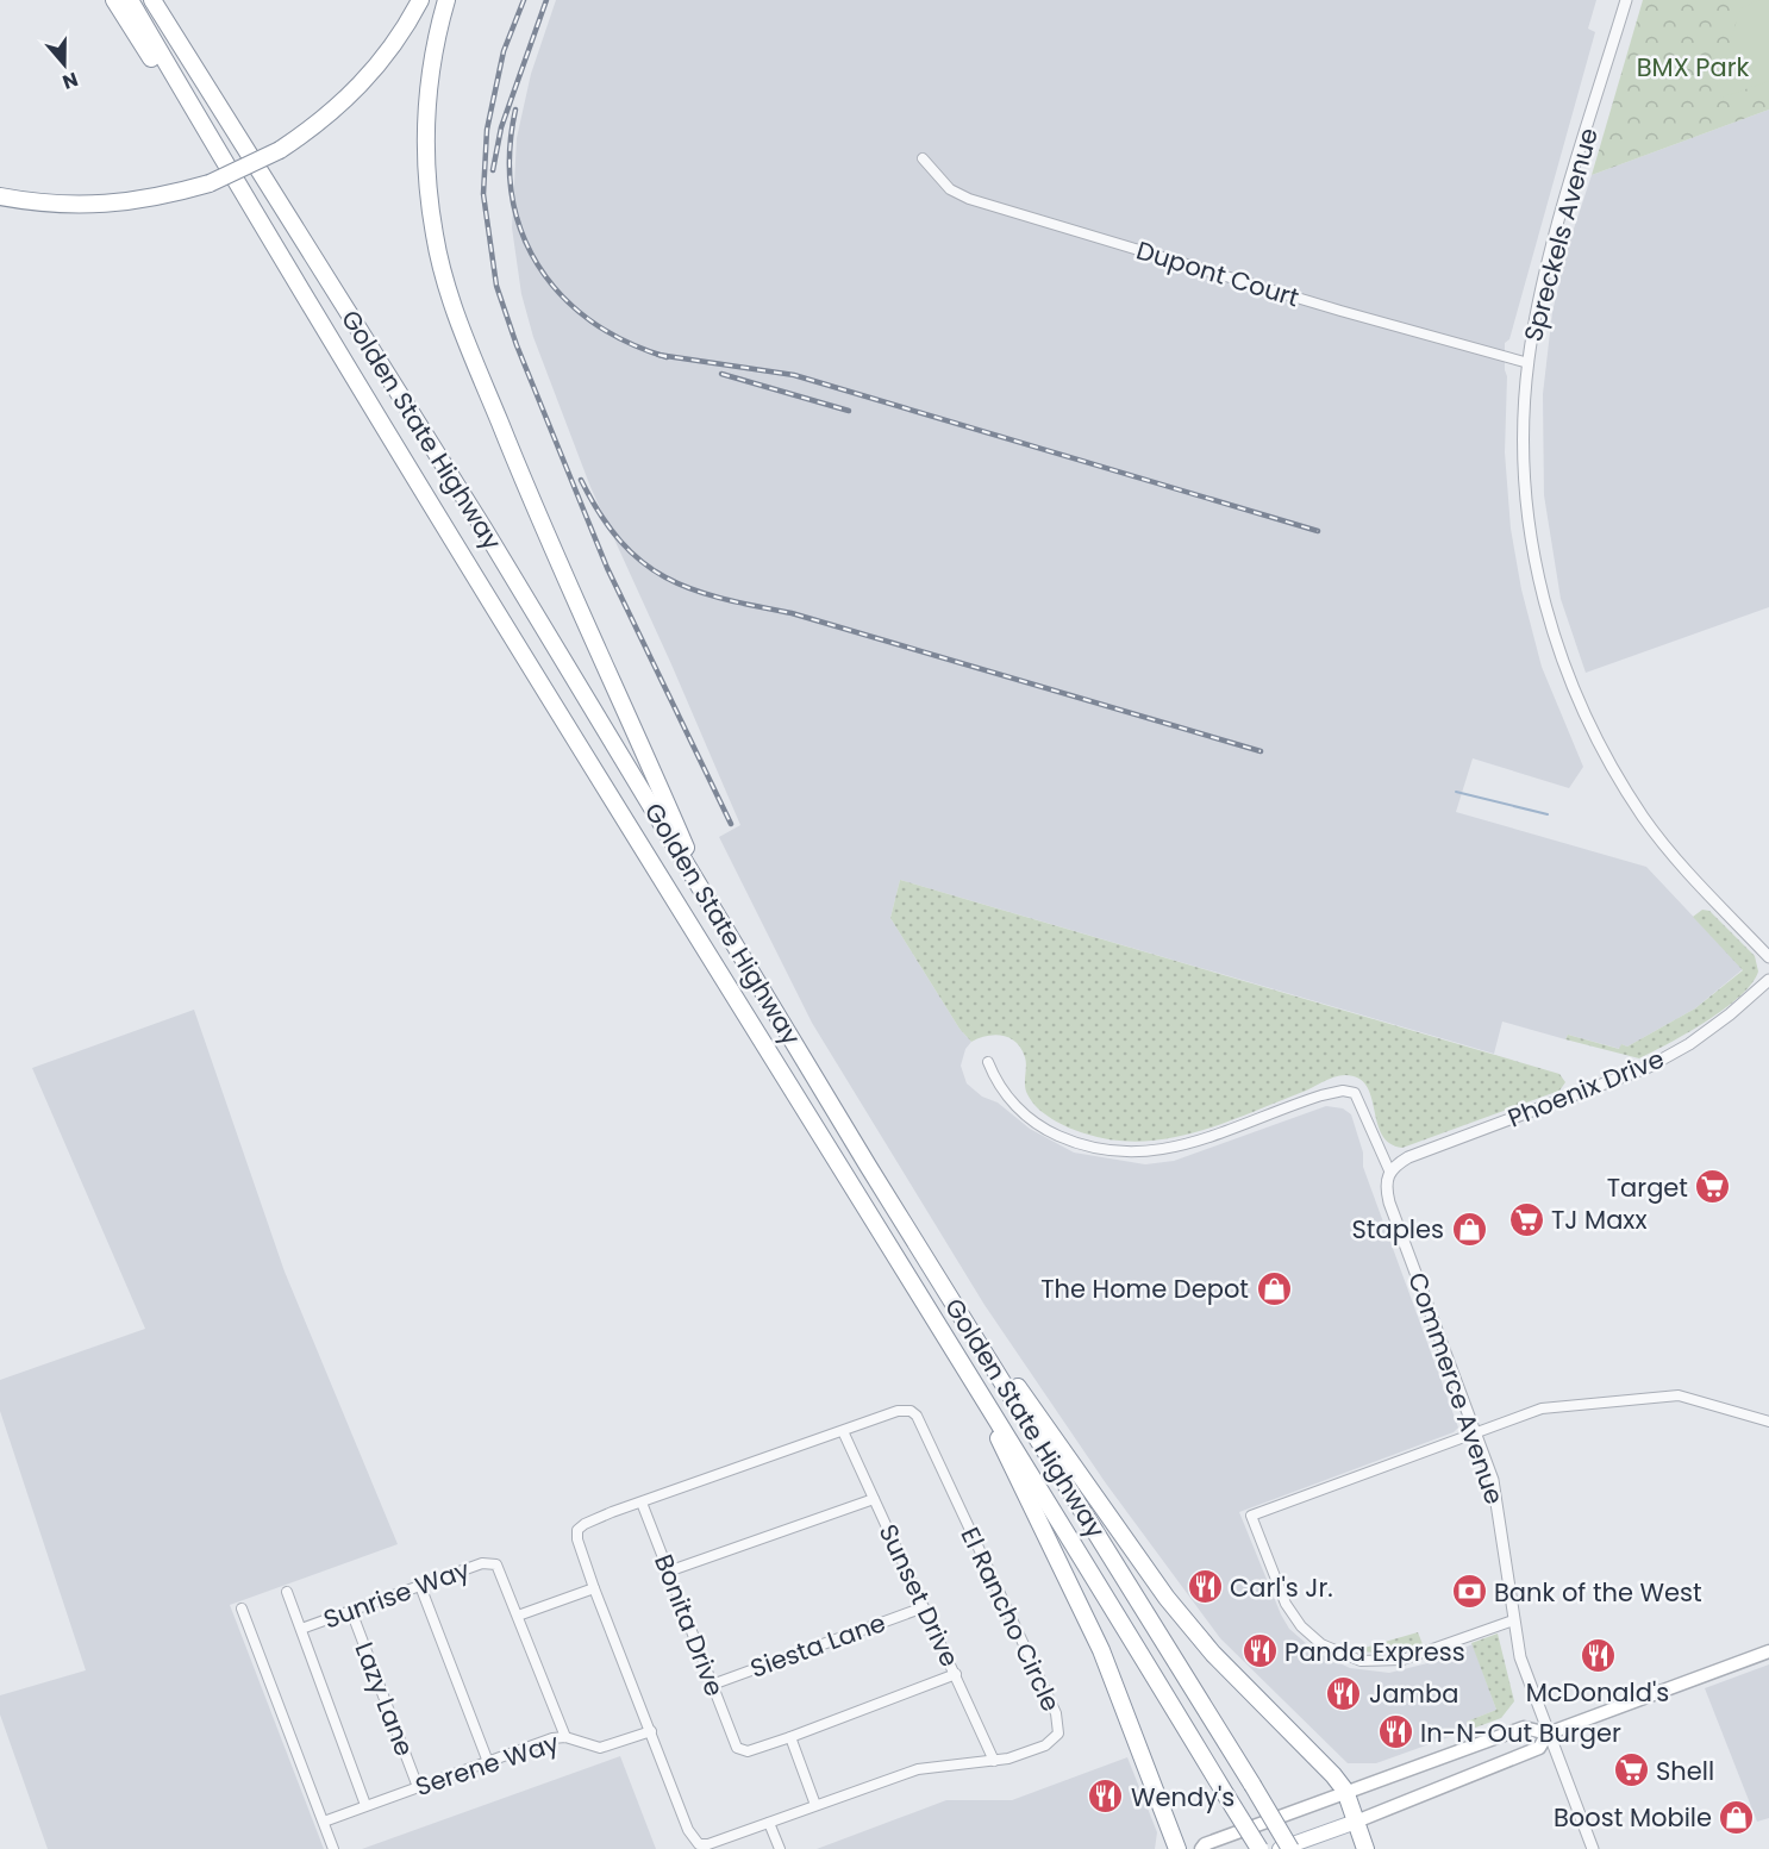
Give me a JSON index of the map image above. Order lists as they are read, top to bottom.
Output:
{
  "streets": {
    "highway": ["Golden State Highway"],
    "street": [
      "Spreckels Avenue",
      "Dupont Court",
      "Phoenix Drive",
      "Commerce Avenue",
      "Sunrise Way",
      "Sunset Drive",
      "El Rancho Circle",
      "Bonita Drive",
      "Siesta Lane",
      "Lazy Lane",
      "Serene Way"
    ]
  },
  "crossings": [
    ["Spreckels Avenue", "Dupont Court"],
    ["Phoenix Drive", "Commerce Avenue"],
    ["Sunrise Way", "Lazy Lane"],
    ["Sunset Drive", "El Rancho Circle"],
    ["Sunset Drive", "Siesta Lane"],
    ["El Rancho Circle", "Bonita Drive"],
    ["El Rancho Circle", "Serene Way"],
    ["Bonita Drive", "Siesta Lane"],
    ["Lazy Lane", "Serene Way"]
  ],
  "parks": ["BMX Park"],
  "places": {
    "supermarket": ["Target", "TJ Maxx", "Shell"],
    "shop": ["Staples", "The Home Depot", "Boost Mobile"],
    "restaurant": [
      "Carl's Jr.",
      "Panda Express",
      "McDonald's",
      "Jamba",
      "In-N-Out Burger",
      "Wendy's"
    ],
    "bank": ["Bank of the West"]
  },
  "north": "bottom"
}
